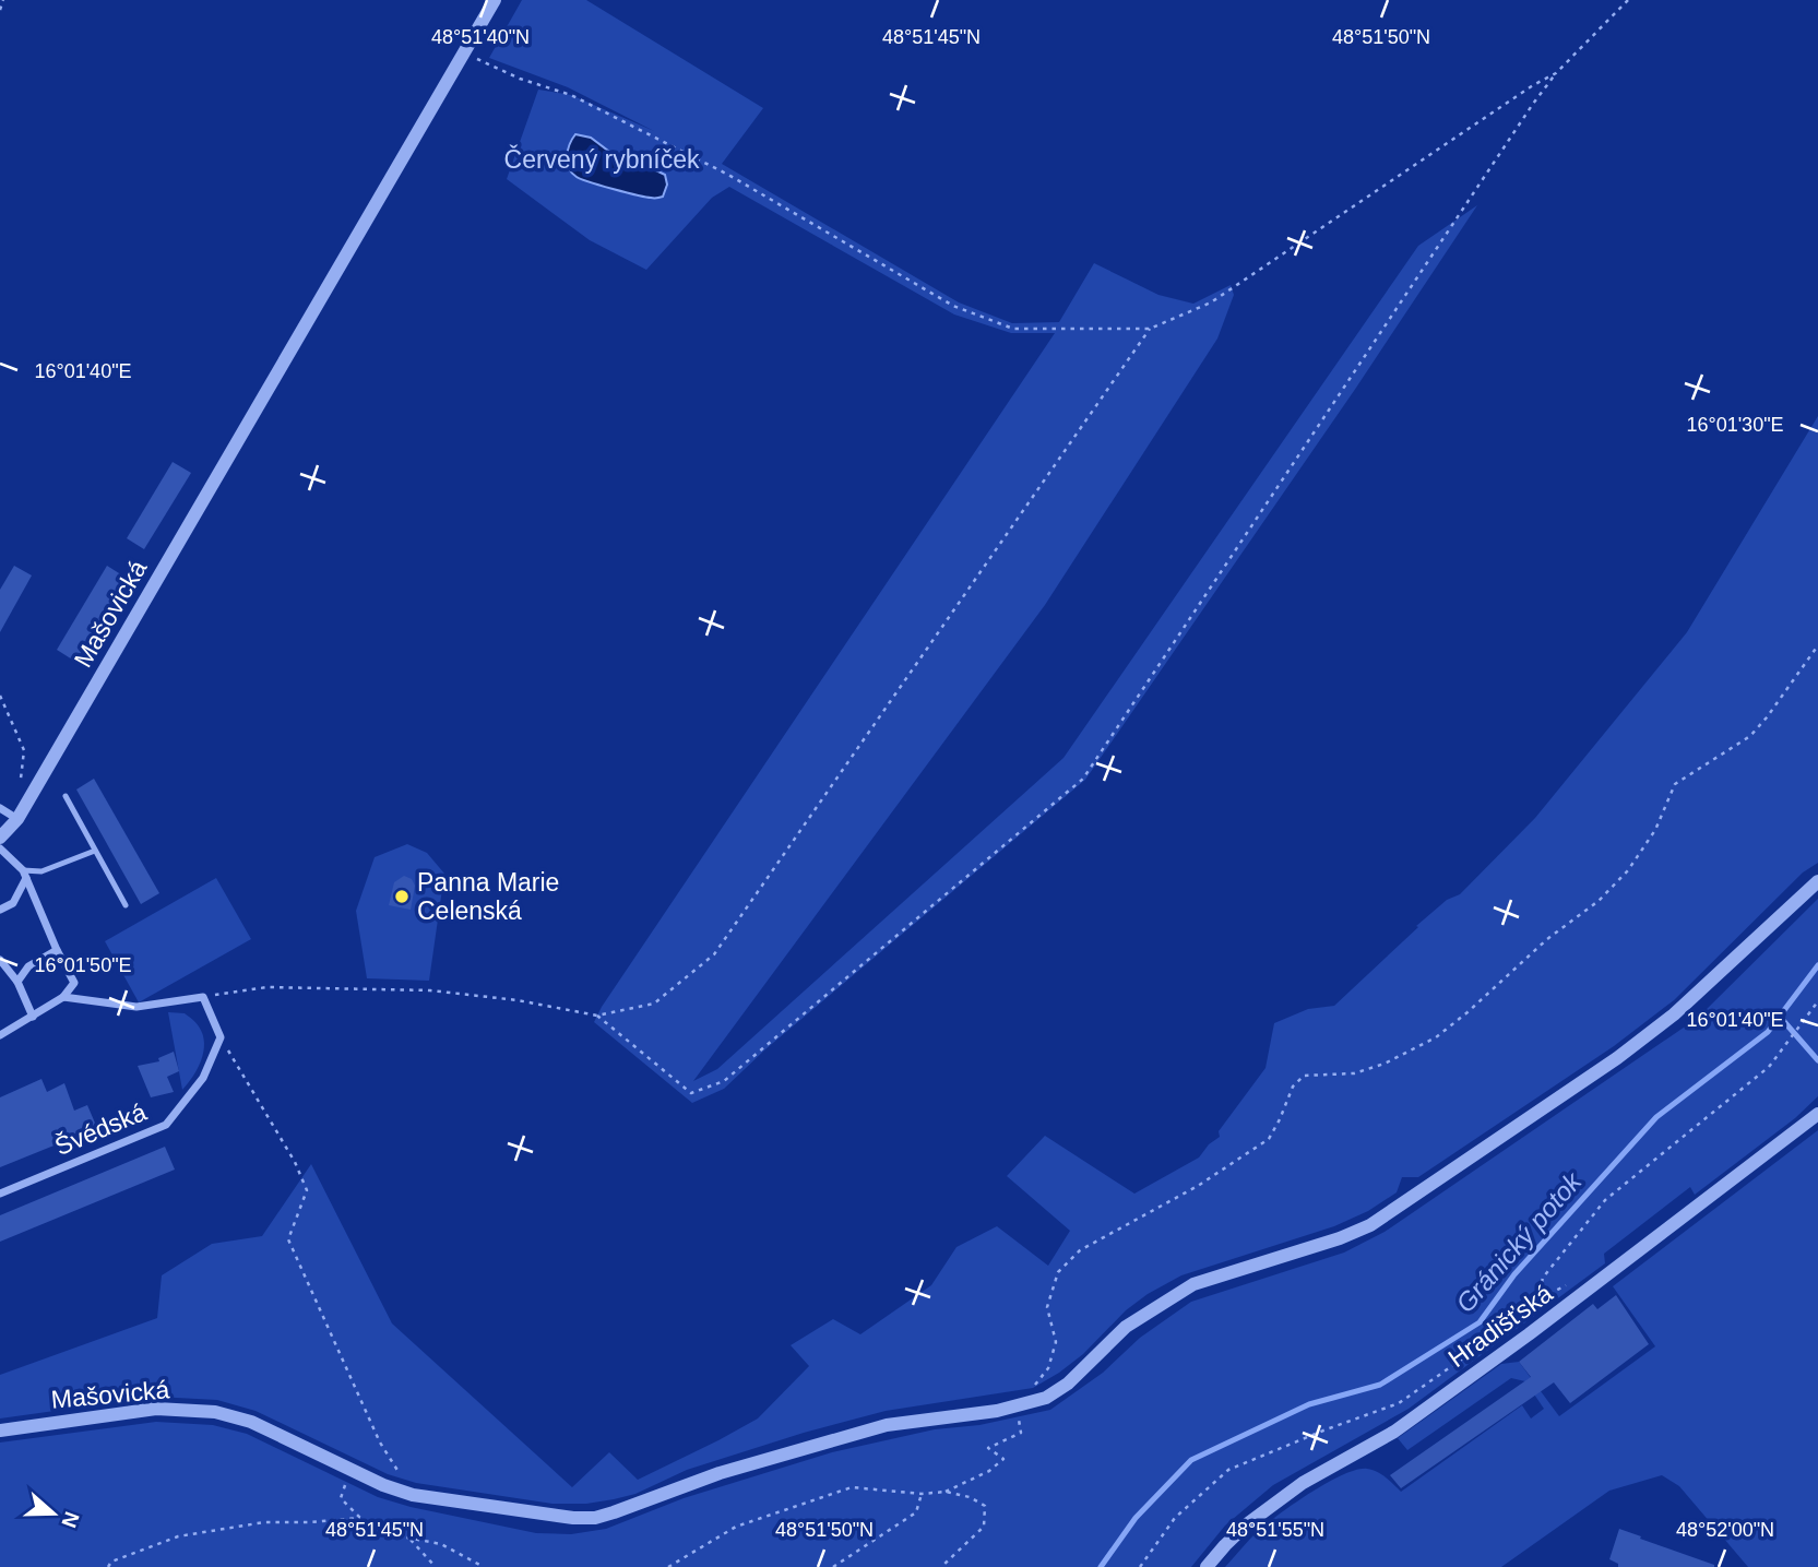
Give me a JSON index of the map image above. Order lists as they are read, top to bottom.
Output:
{
  "streets": {
    "street": ["Mašovická", "Švédská", "Hradišťská"]
  },
  "water": ["Gránický potok"],
  "parks": ["Červený rybníček"],
  "places": ["Panna Marie Celenská"],
  "north": "right",
  "coordinates": [
    "48°51'40\"N",
    "48°51'45\"N",
    "48°51'50\"N",
    "16°01'40\"E",
    "16°01'30\"E",
    "16°01'50\"E",
    "48°51'55\"N",
    "48°52'00\"N"
  ]
}
